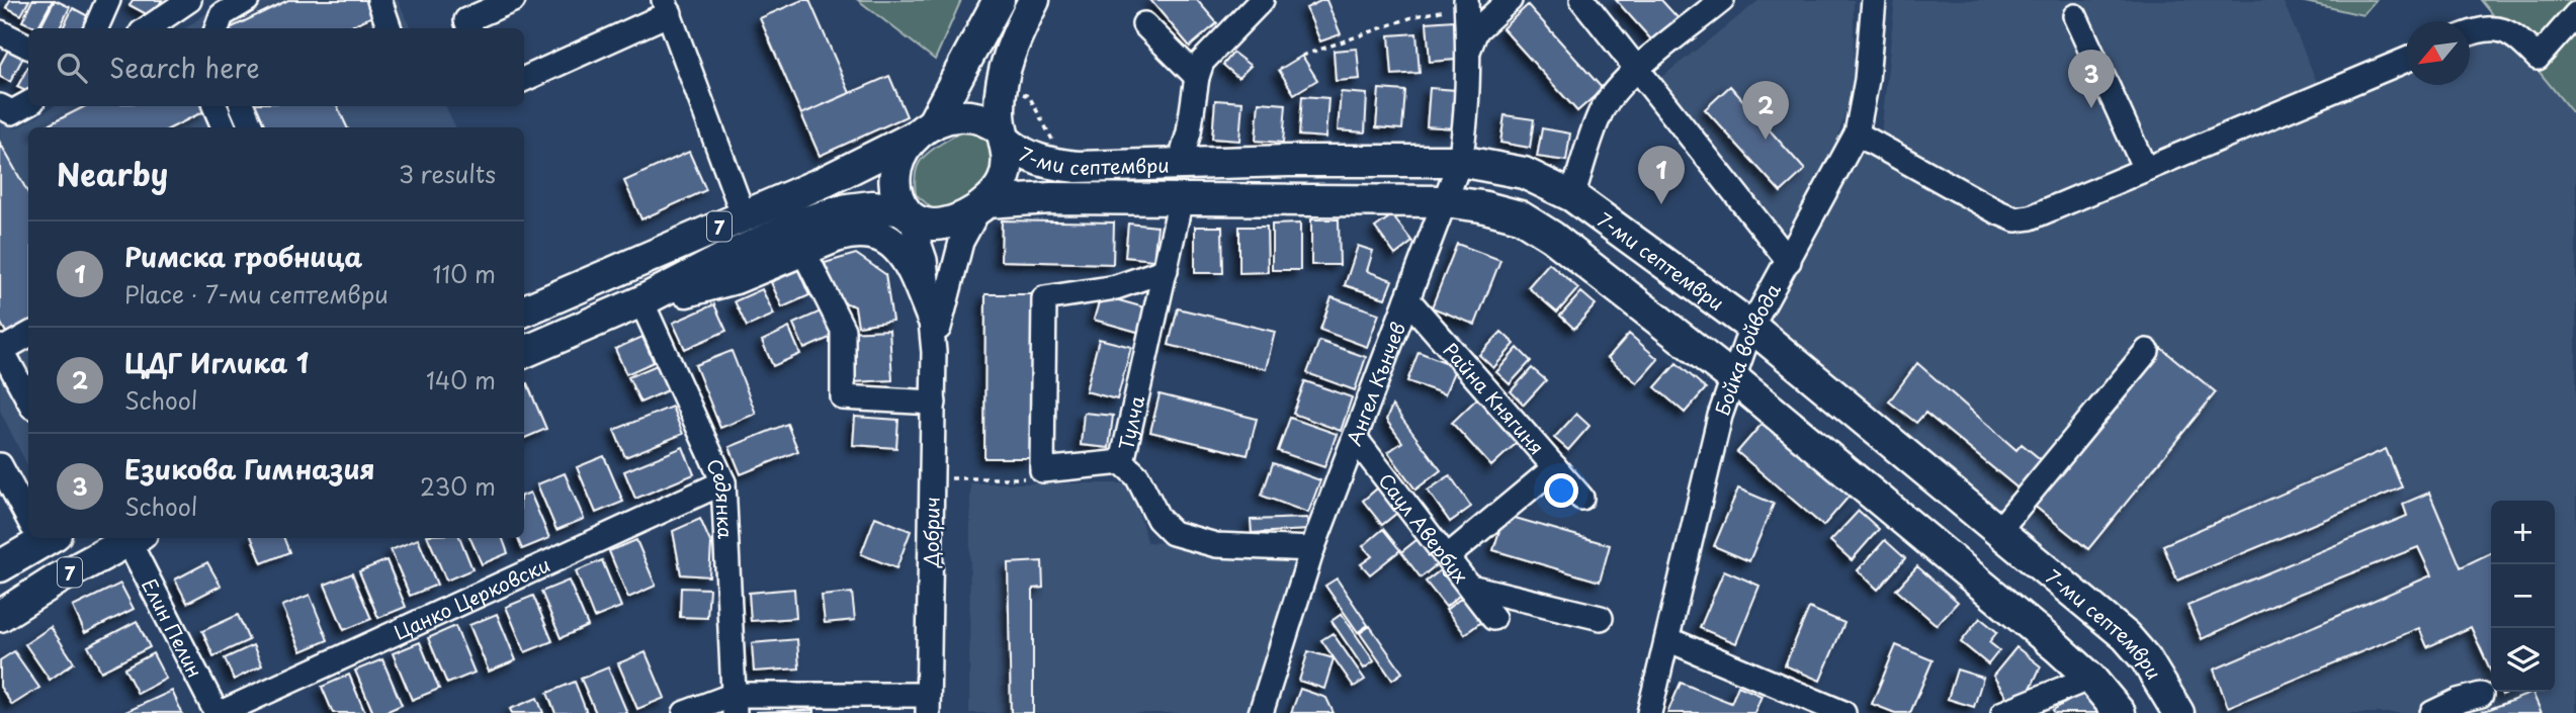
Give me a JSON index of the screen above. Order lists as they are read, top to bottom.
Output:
{
  "streets": {
    "main road": ["7-ми септември", "7"],
    "street": [
      "Бойка войвода",
      "Ангел Кънчев",
      "Райна Княгиня",
      "Тулча",
      "Седянка",
      "Саул Авербух",
      "Добрич",
      "Цанко Церковски",
      "Елин Пелин"
    ]
  },
  "crossings": [
    ["7-ми септември", "7"],
    ["7-ми септември", "Бойка войвода"],
    ["7-ми септември", "Ангел Кънчев"],
    ["7-ми септември", "Тулча"],
    ["7-ми септември", "Добрич"],
    ["7", "Седянка"],
    ["7", "Добрич"],
    ["7", "Елин Пелин"],
    ["Ангел Кънчев", "Райна Княгиня"],
    ["Ангел Кънчев", "Тулча"],
    ["Ангел Кънчев", "Саул Авербух"],
    ["Седянка", "Цанко Церковски"],
    ["Цанко Церковски", "Елин Пелин"]
  ],
  "north": "bottom left",
  "page": {
    "search": "Search here",
    "pins": ["3", "2", "1"],
    "heading": ["Nearby", "3 results"],
    "list": [
      {
        "mark": "1",
        "name": "Римска гробница",
        "note": "Place · 7-ми септември",
        "value": "110 m"
      },
      {
        "mark": "2",
        "name": "ЦДГ Иглика 1",
        "note": "School",
        "value": "140 m"
      },
      {
        "mark": "3",
        "name": "Езикова Гимназия",
        "note": "School",
        "value": "230 m"
      }
    ],
    "map_buttons": ["+", "−"]
  }
}
